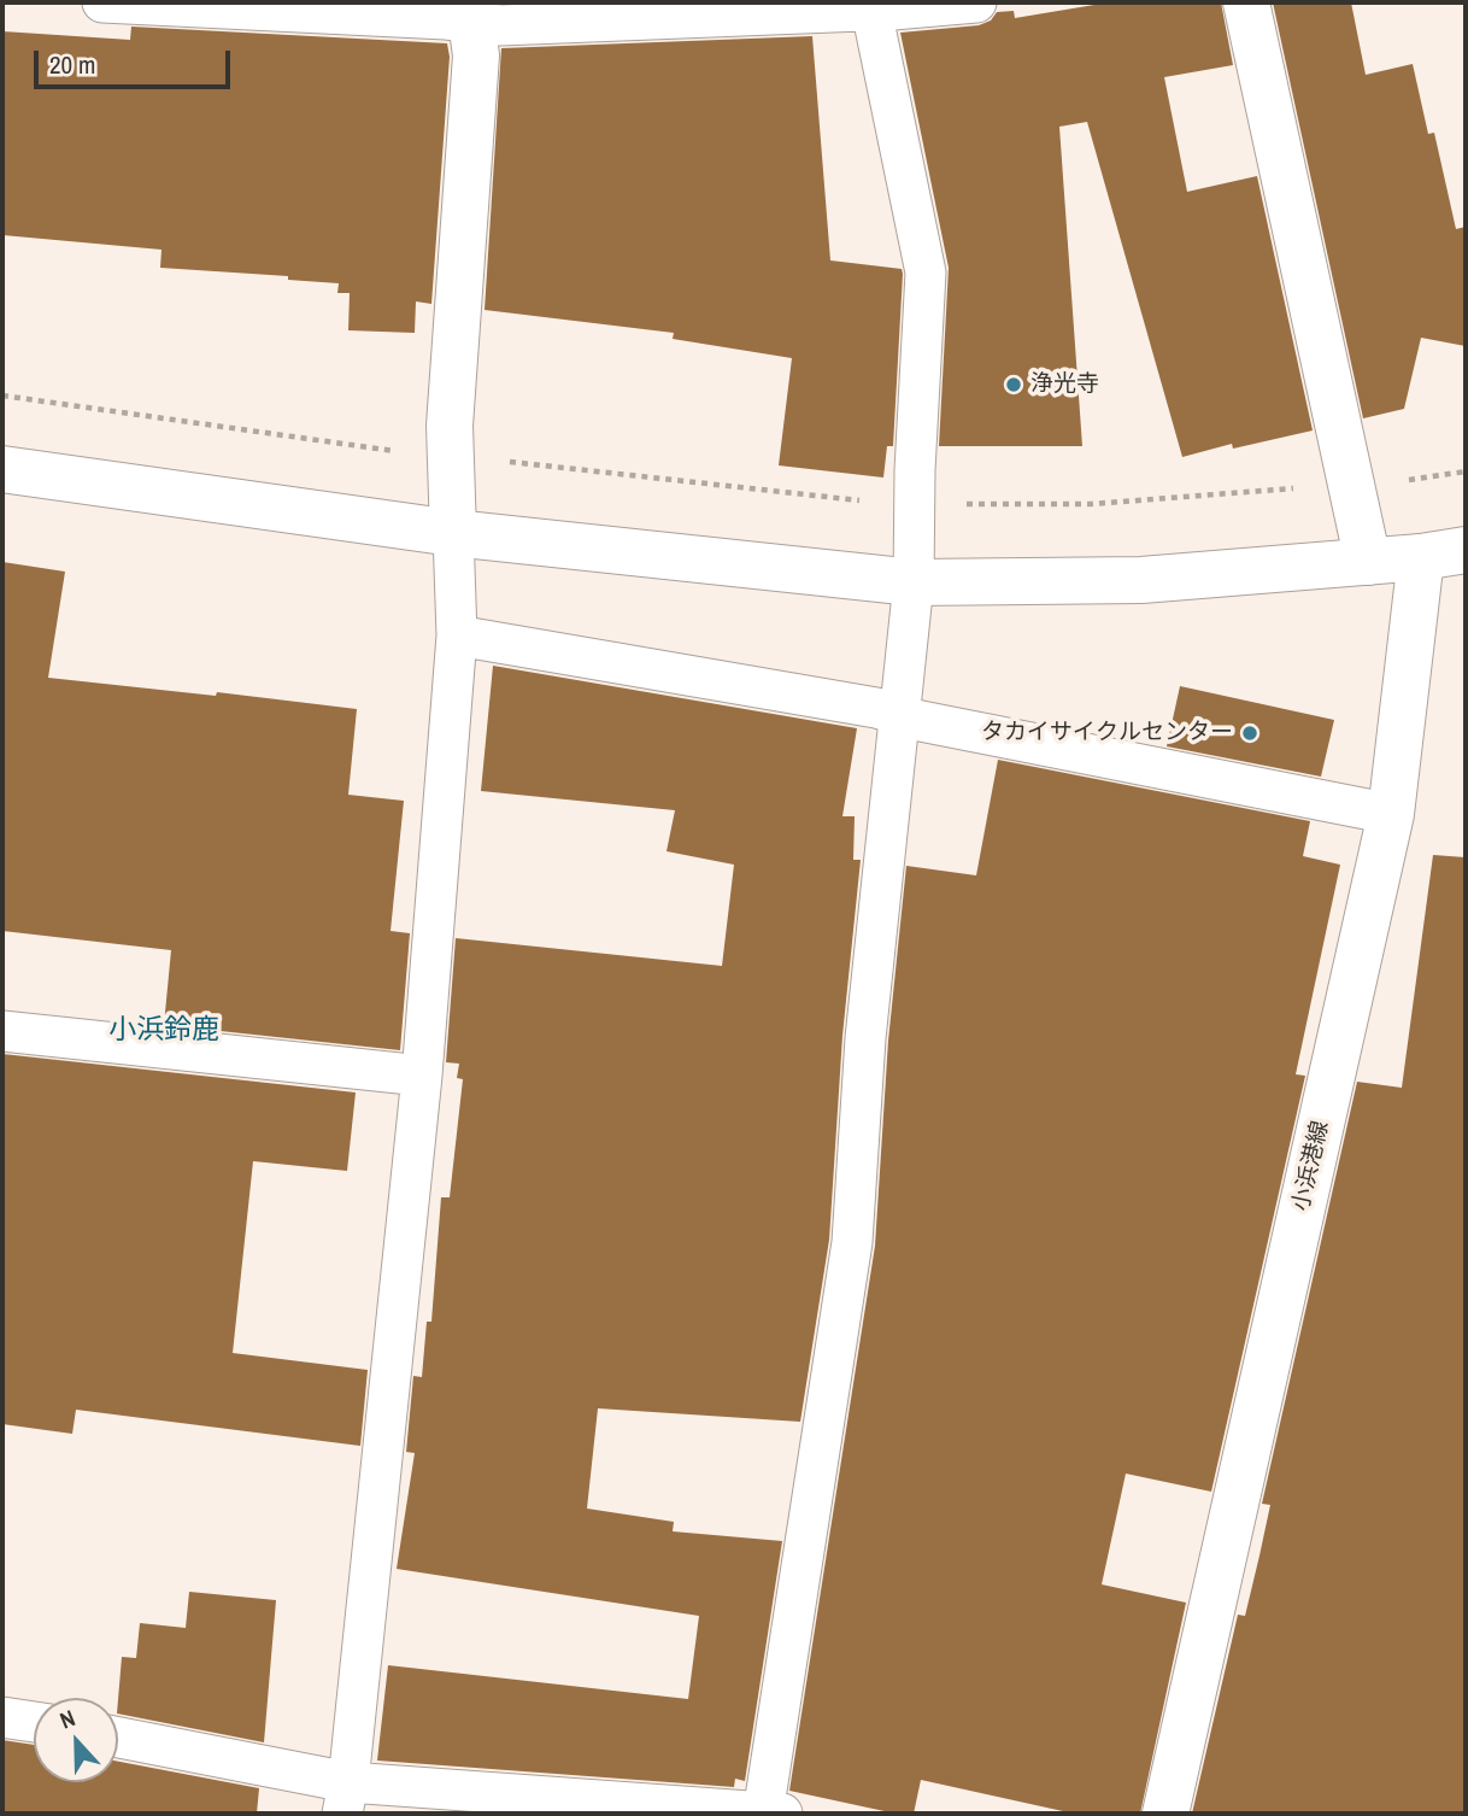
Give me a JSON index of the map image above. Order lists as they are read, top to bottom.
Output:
{
  "streets": {
    "street": ["小浜港線"]
  },
  "districts": ["小浜鈴鹿"],
  "places": ["浄光寺", "タカイサイクルセンター"],
  "scale_bar": "20 m",
  "north": "top"
}
